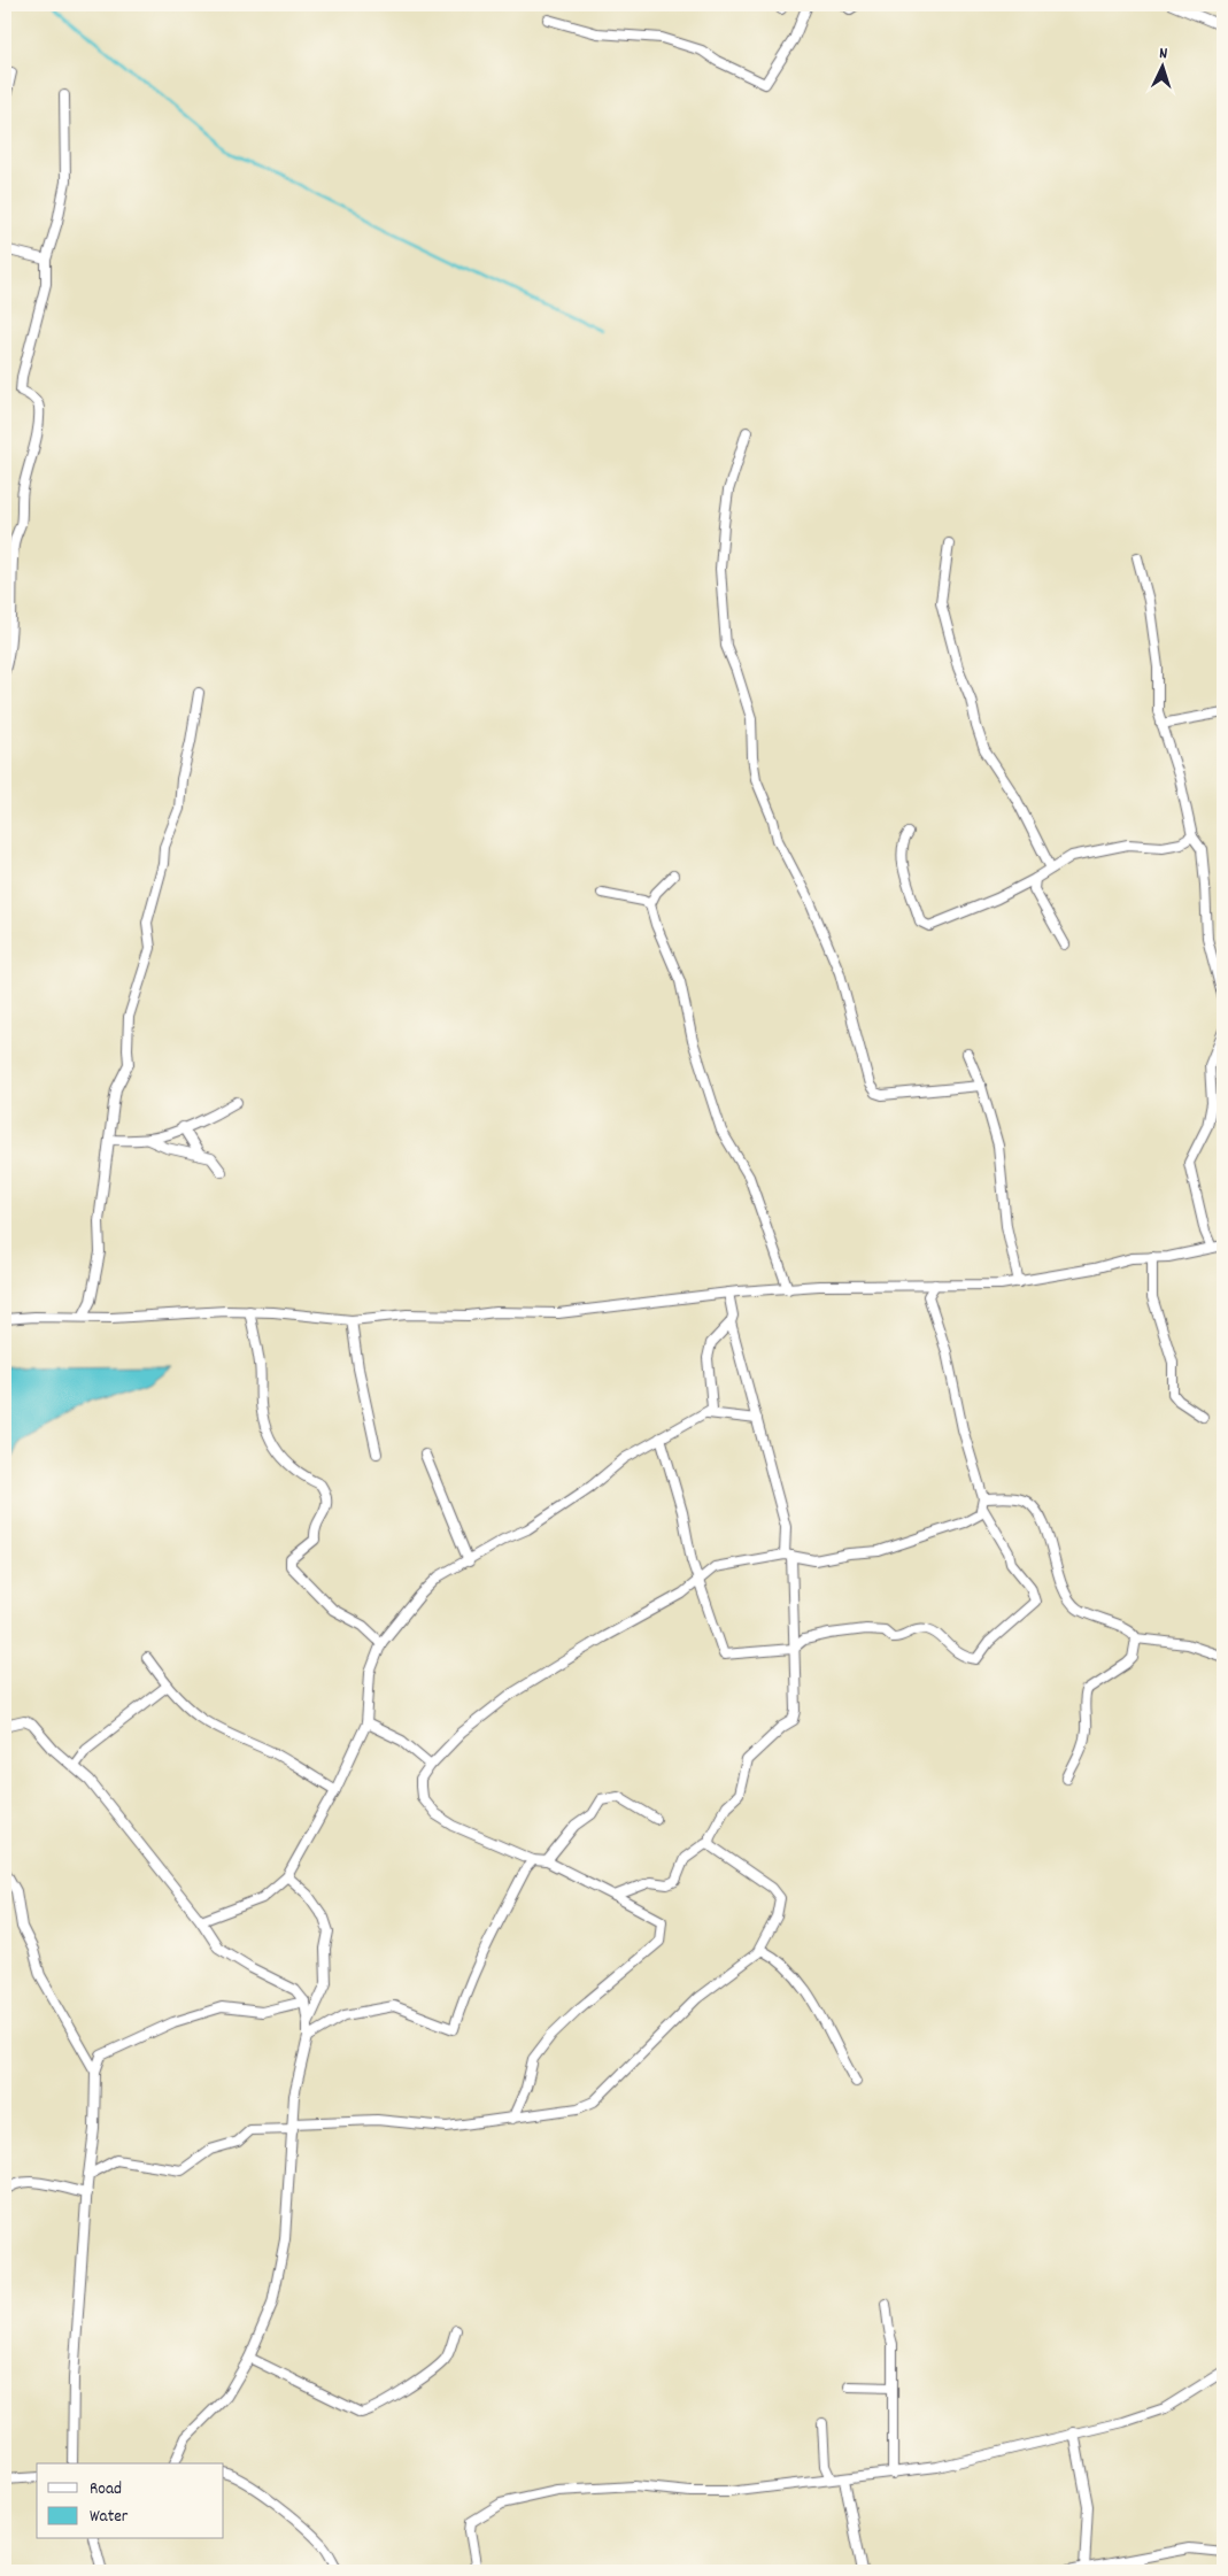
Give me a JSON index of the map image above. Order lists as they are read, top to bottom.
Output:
{
  "legend": ["Road", "Water"],
  "north": "top"
}
